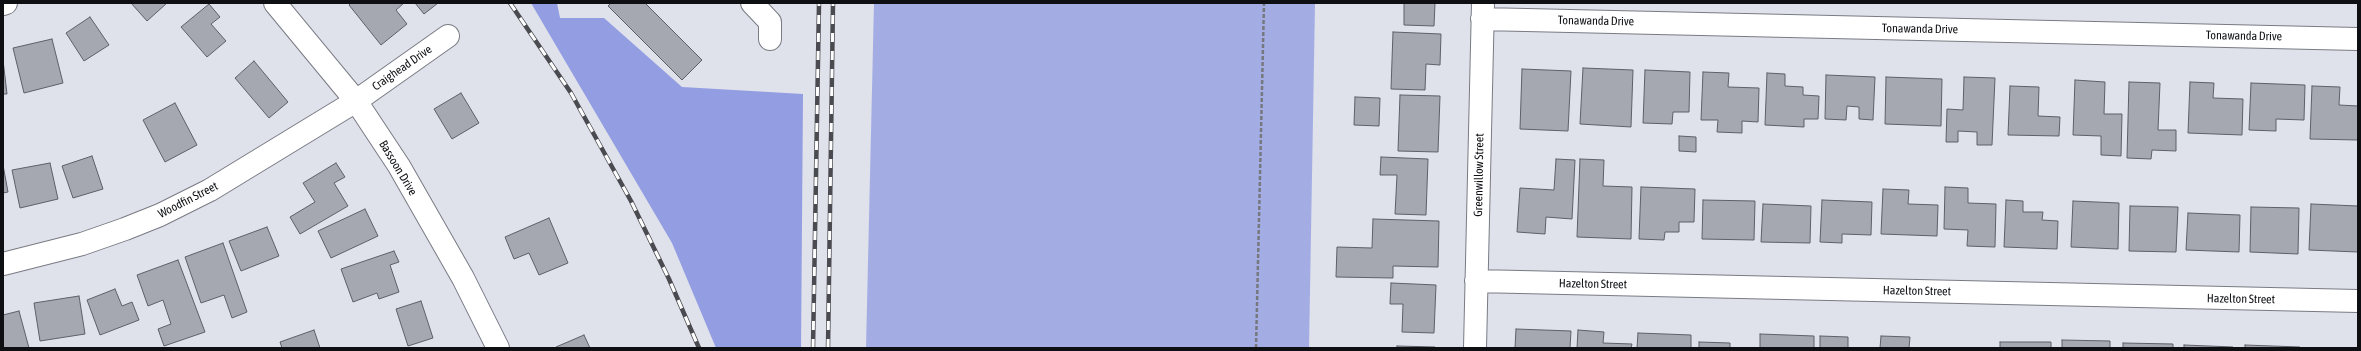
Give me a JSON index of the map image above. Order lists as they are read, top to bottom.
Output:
{
  "streets": {
    "street": [
      "Tonawanda Drive",
      "Craighead Drive",
      "Bassoon Drive",
      "Greenwillow Street",
      "Woodfin Street",
      "Hazelton Street"
    ]
  },
  "crossings": [
    ["Tonawanda Drive", "Greenwillow Street"],
    ["Craighead Drive", "Bassoon Drive"],
    ["Craighead Drive", "Woodfin Street"],
    ["Bassoon Drive", "Woodfin Street"],
    ["Greenwillow Street", "Hazelton Street"]
  ]
}
